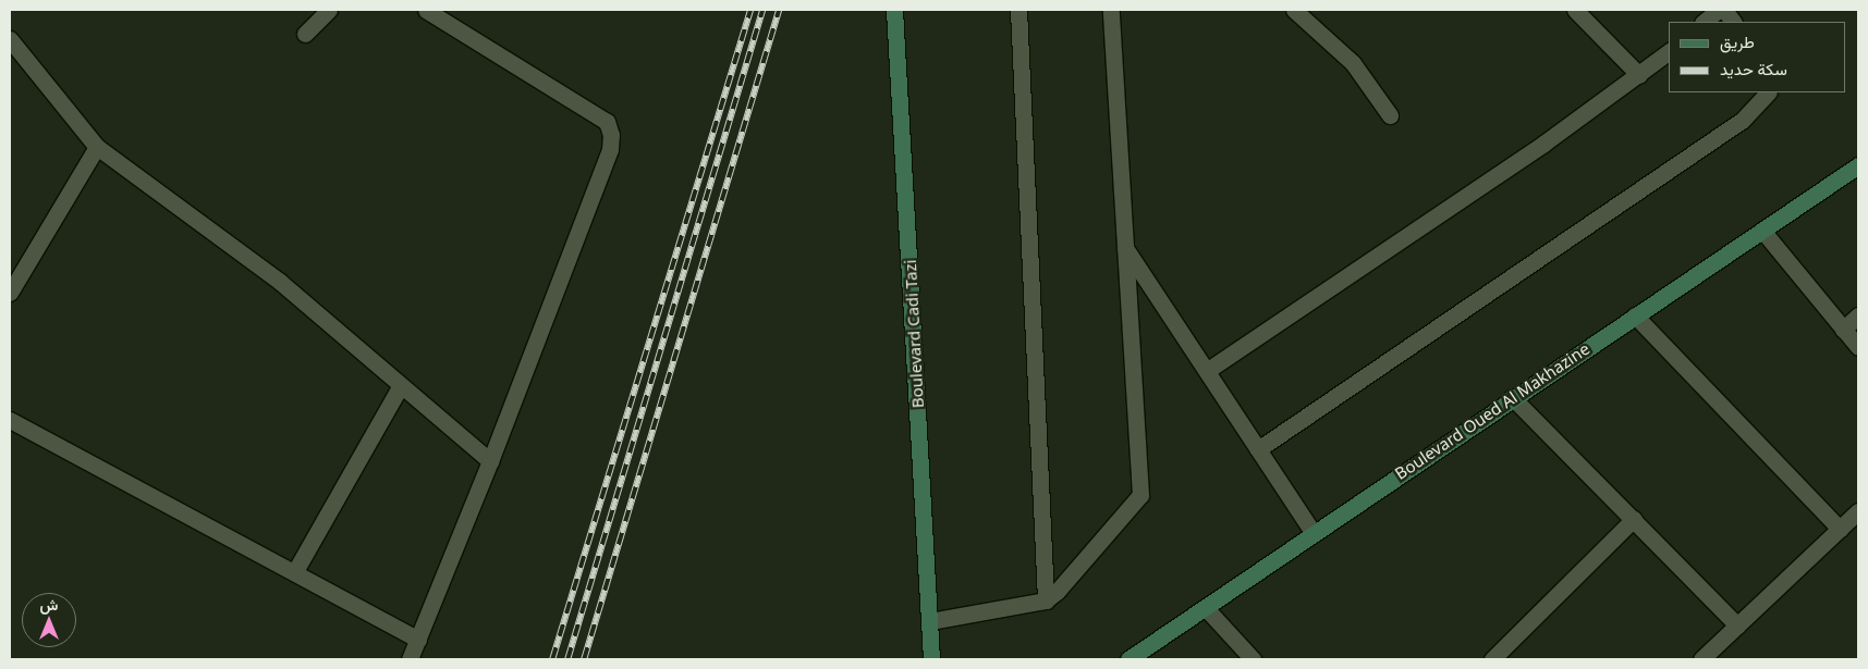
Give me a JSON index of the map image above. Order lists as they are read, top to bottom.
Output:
{
  "streets": {
    "street": ["Boulevard Cadi Tazi", "Boulevard Oued Al Makhazine"]
  },
  "legend": ["طريق", "سكة حديد"],
  "north": "top"
}
